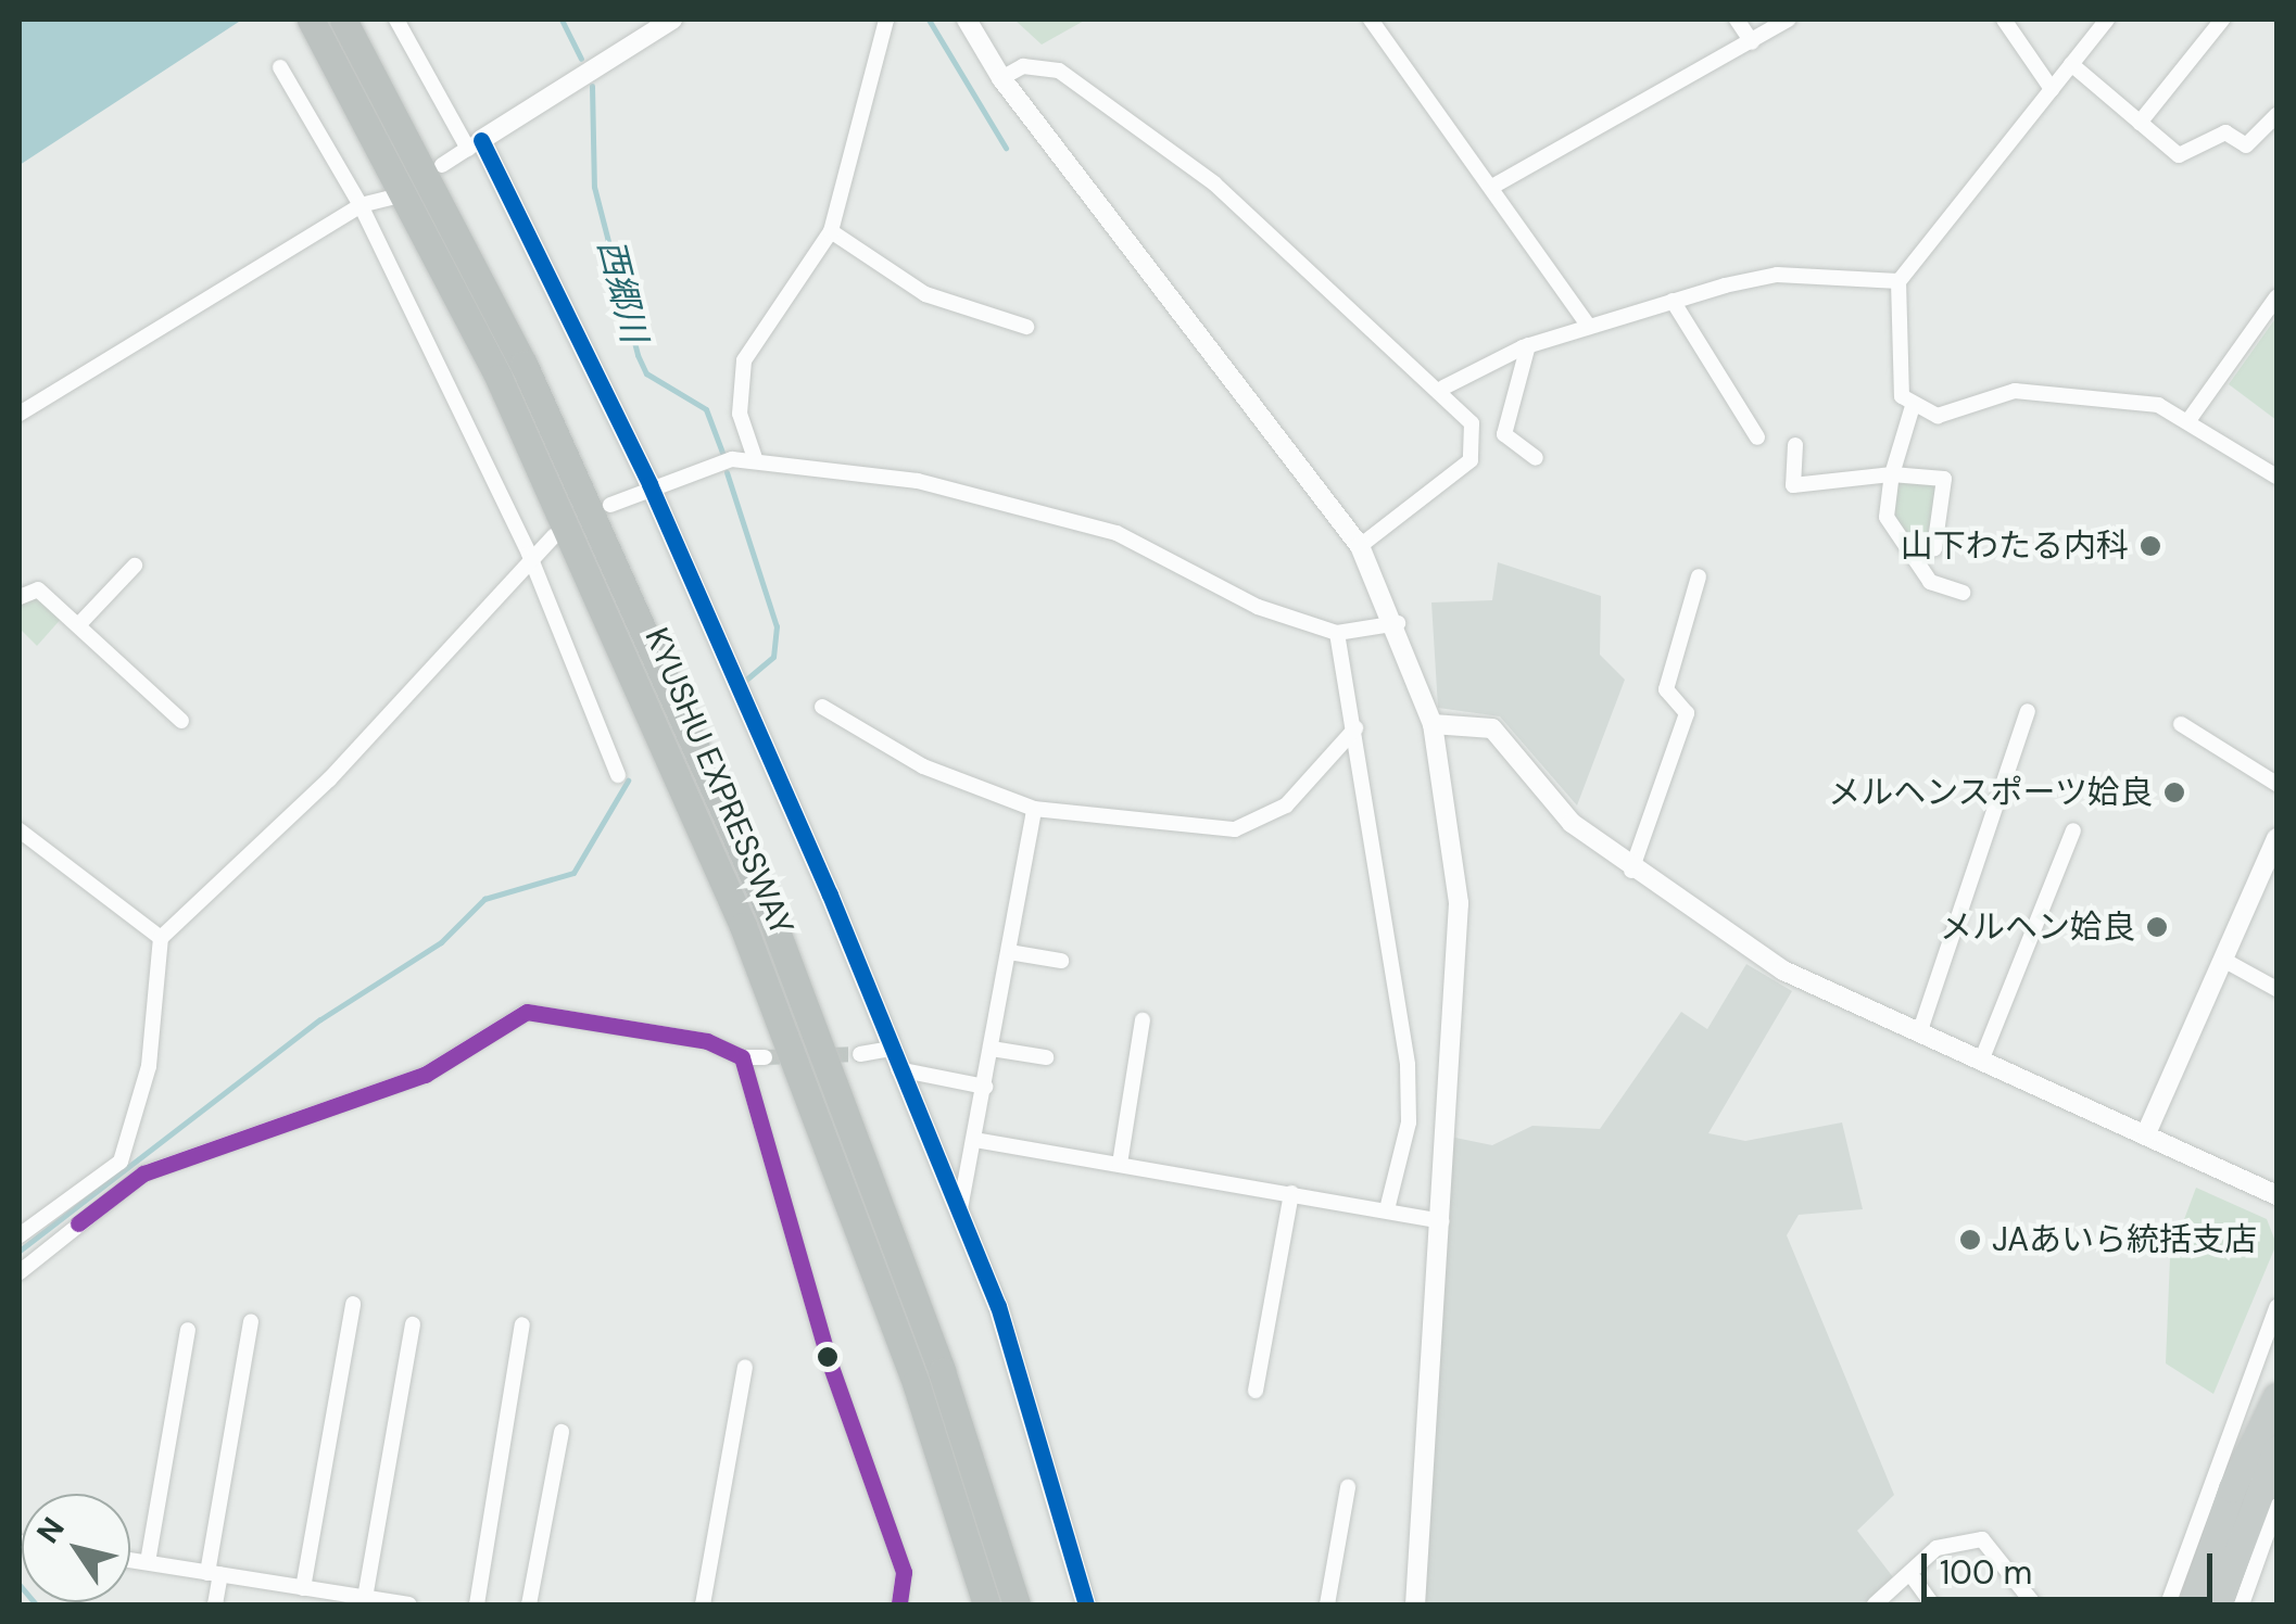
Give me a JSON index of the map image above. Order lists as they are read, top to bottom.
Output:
{
  "streets": {
    "highway": ["KYUSHU EXPRESSWAY"]
  },
  "water": ["西郷川"],
  "places": [
    "山下わたる内科",
    "メルヘンスポーツ姶良",
    "メルヘン姶良",
    "JAあいら統括支店"
  ],
  "scale_bar": "100 m",
  "north": "top left"
}
